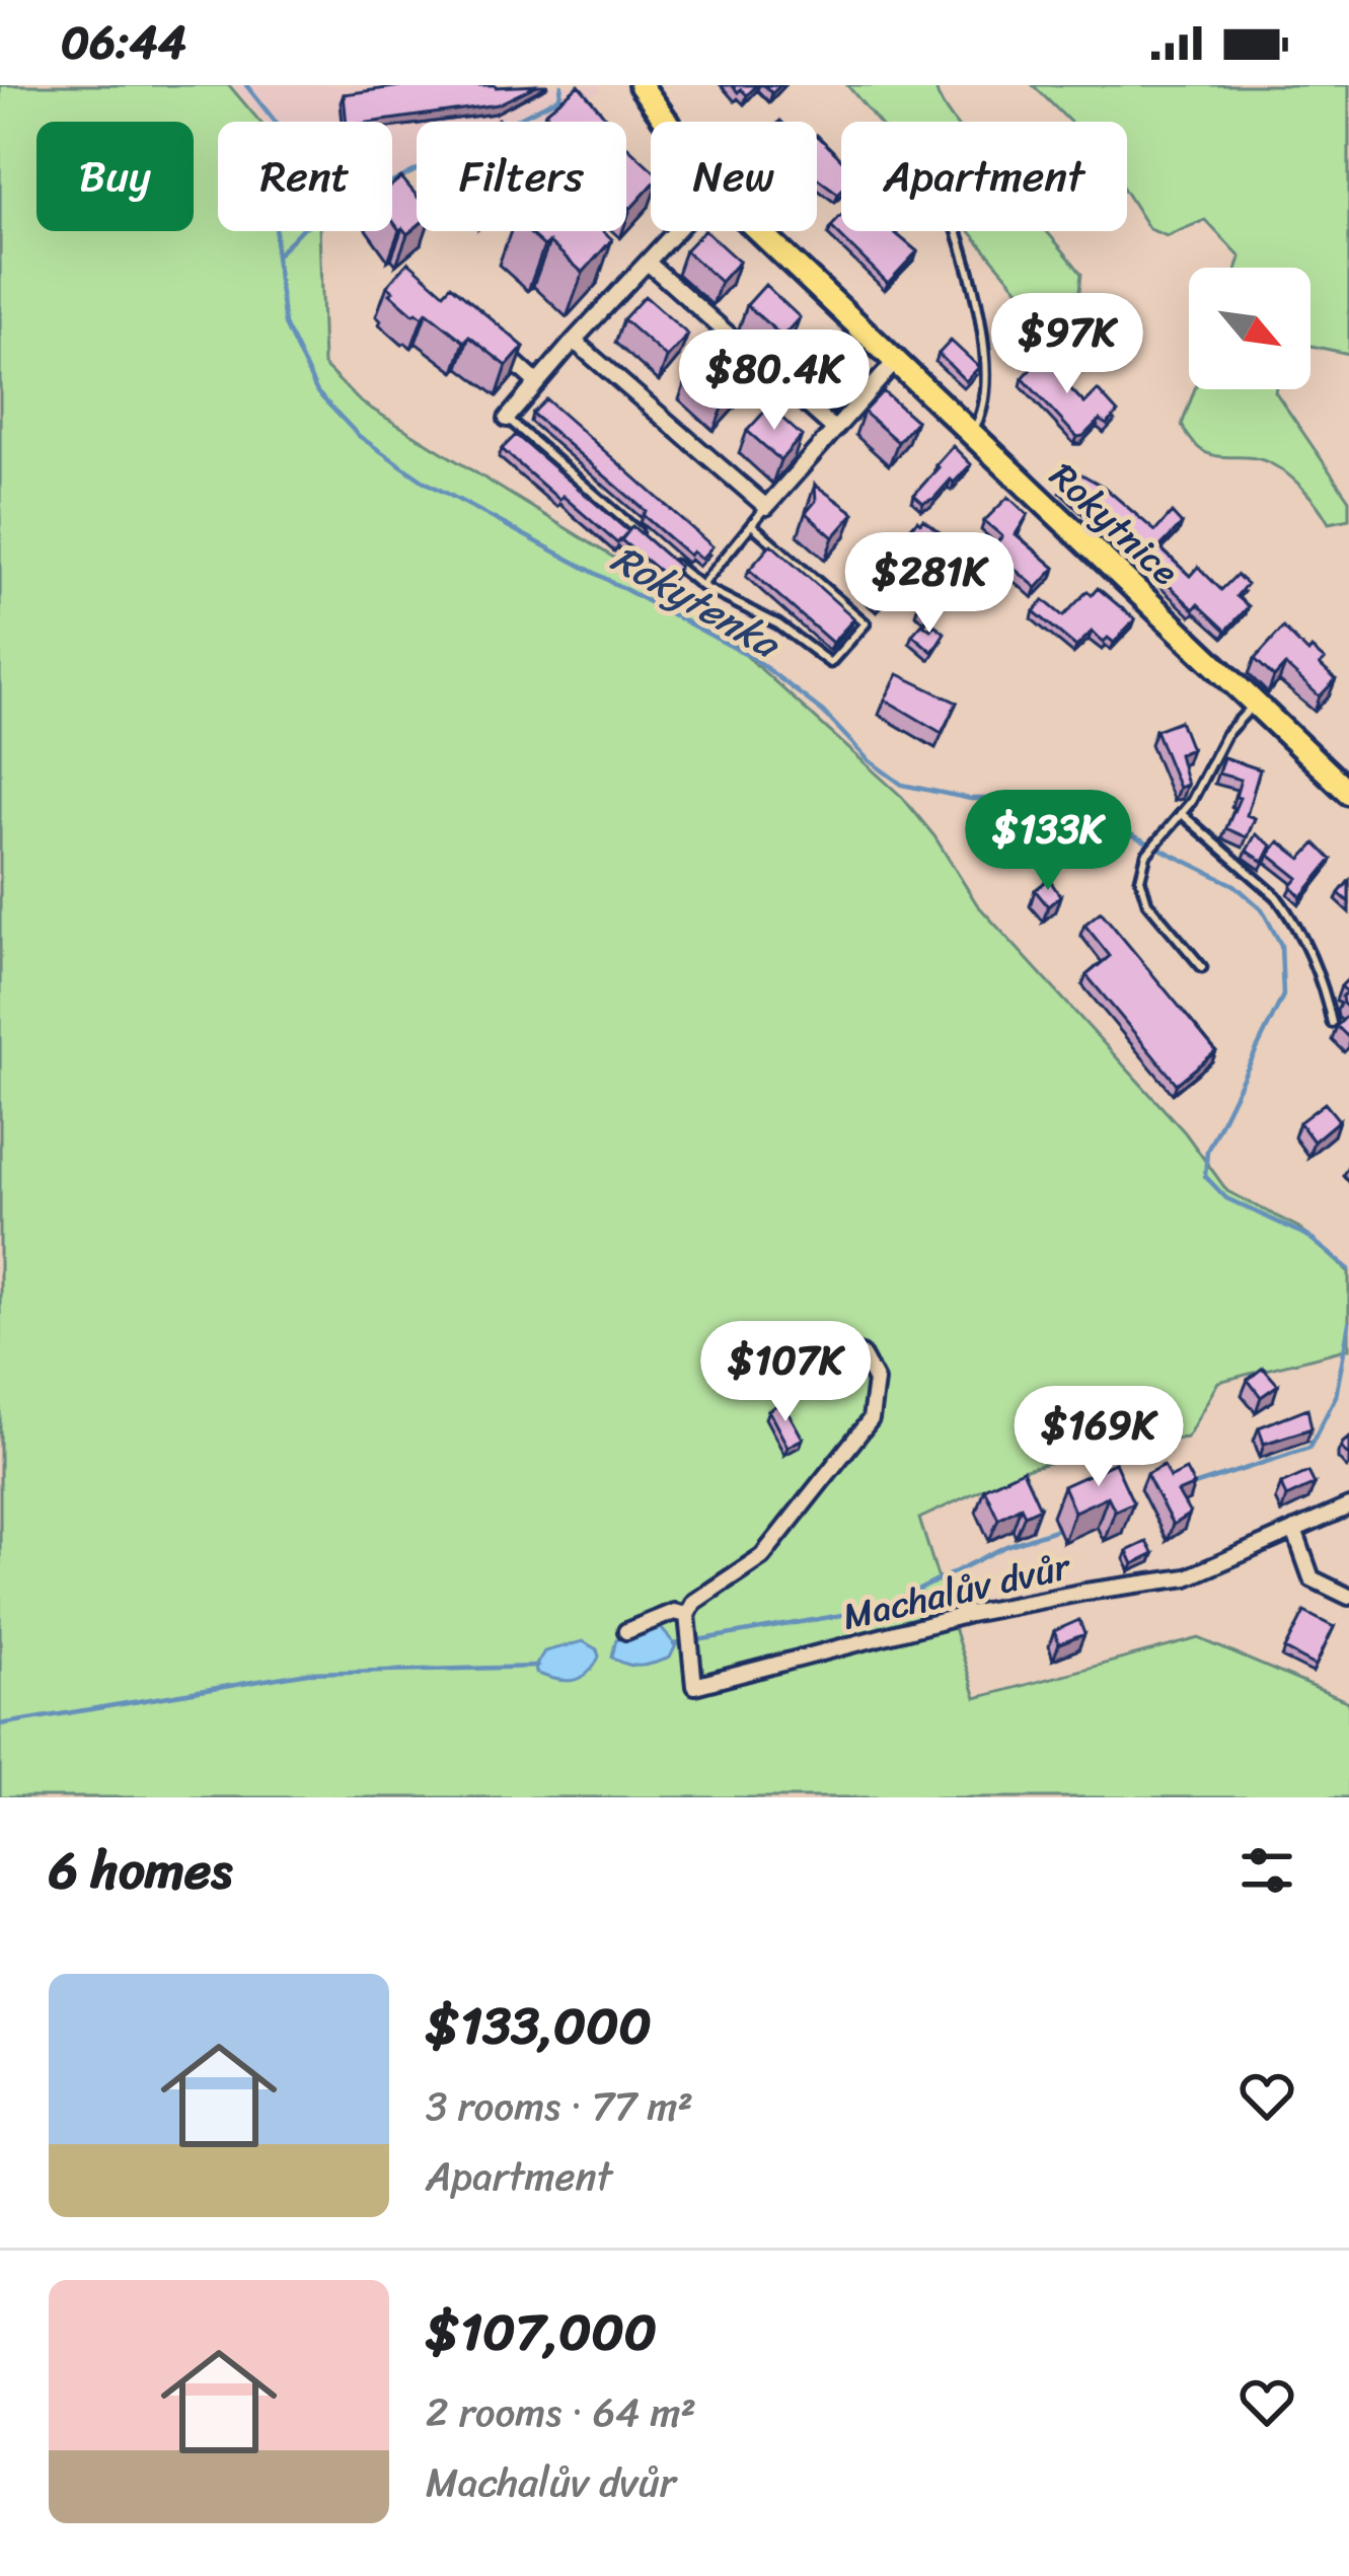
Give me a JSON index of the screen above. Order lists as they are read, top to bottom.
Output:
{
  "streets": {
    "main road": ["Rokytnice"],
    "street": ["Machalův dvůr"]
  },
  "water": ["Rokytenka"],
  "north": "bottom right",
  "page": {
    "status": "06:44",
    "chip": [
      "Buy",
      "Rent",
      "Filters",
      "New",
      "Apartment"
    ],
    "price": [
      "$97K",
      "$80.4K",
      "$281K",
      "$133K",
      "$107K",
      "$169K"
    ],
    "heading": "6 homes",
    "list": [
      {
        "name": "$133,000",
        "note": "3 rooms · 77 m² · Apartment"
      },
      {
        "name": "$107,000",
        "note": "2 rooms · 64 m² · Machalův dvůr"
      }
    ]
  }
}
